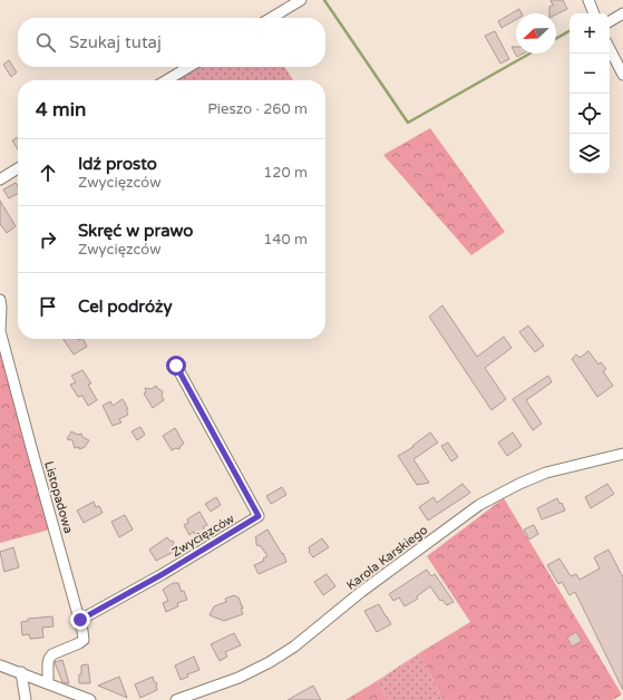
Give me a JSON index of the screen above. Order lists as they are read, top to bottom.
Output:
{
  "streets": {
    "street": ["Listopadowa", "Zwycięzców", "Karola Karskiego"]
  },
  "crossings": [
    ["Listopadowa", "Zwycięzców"]
  ],
  "north": "bottom left",
  "page": {
    "map_buttons": ["+", "−"],
    "search": "Szukaj tutaj",
    "heading": ["4 min", "Pieszo · 260 m"],
    "list": [
      ["Idź prosto", "Zwycięzców", "120 m"],
      ["Skręć w prawo", "Zwycięzców", "140 m"],
      "Cel podróży"
    ]
  }
}
